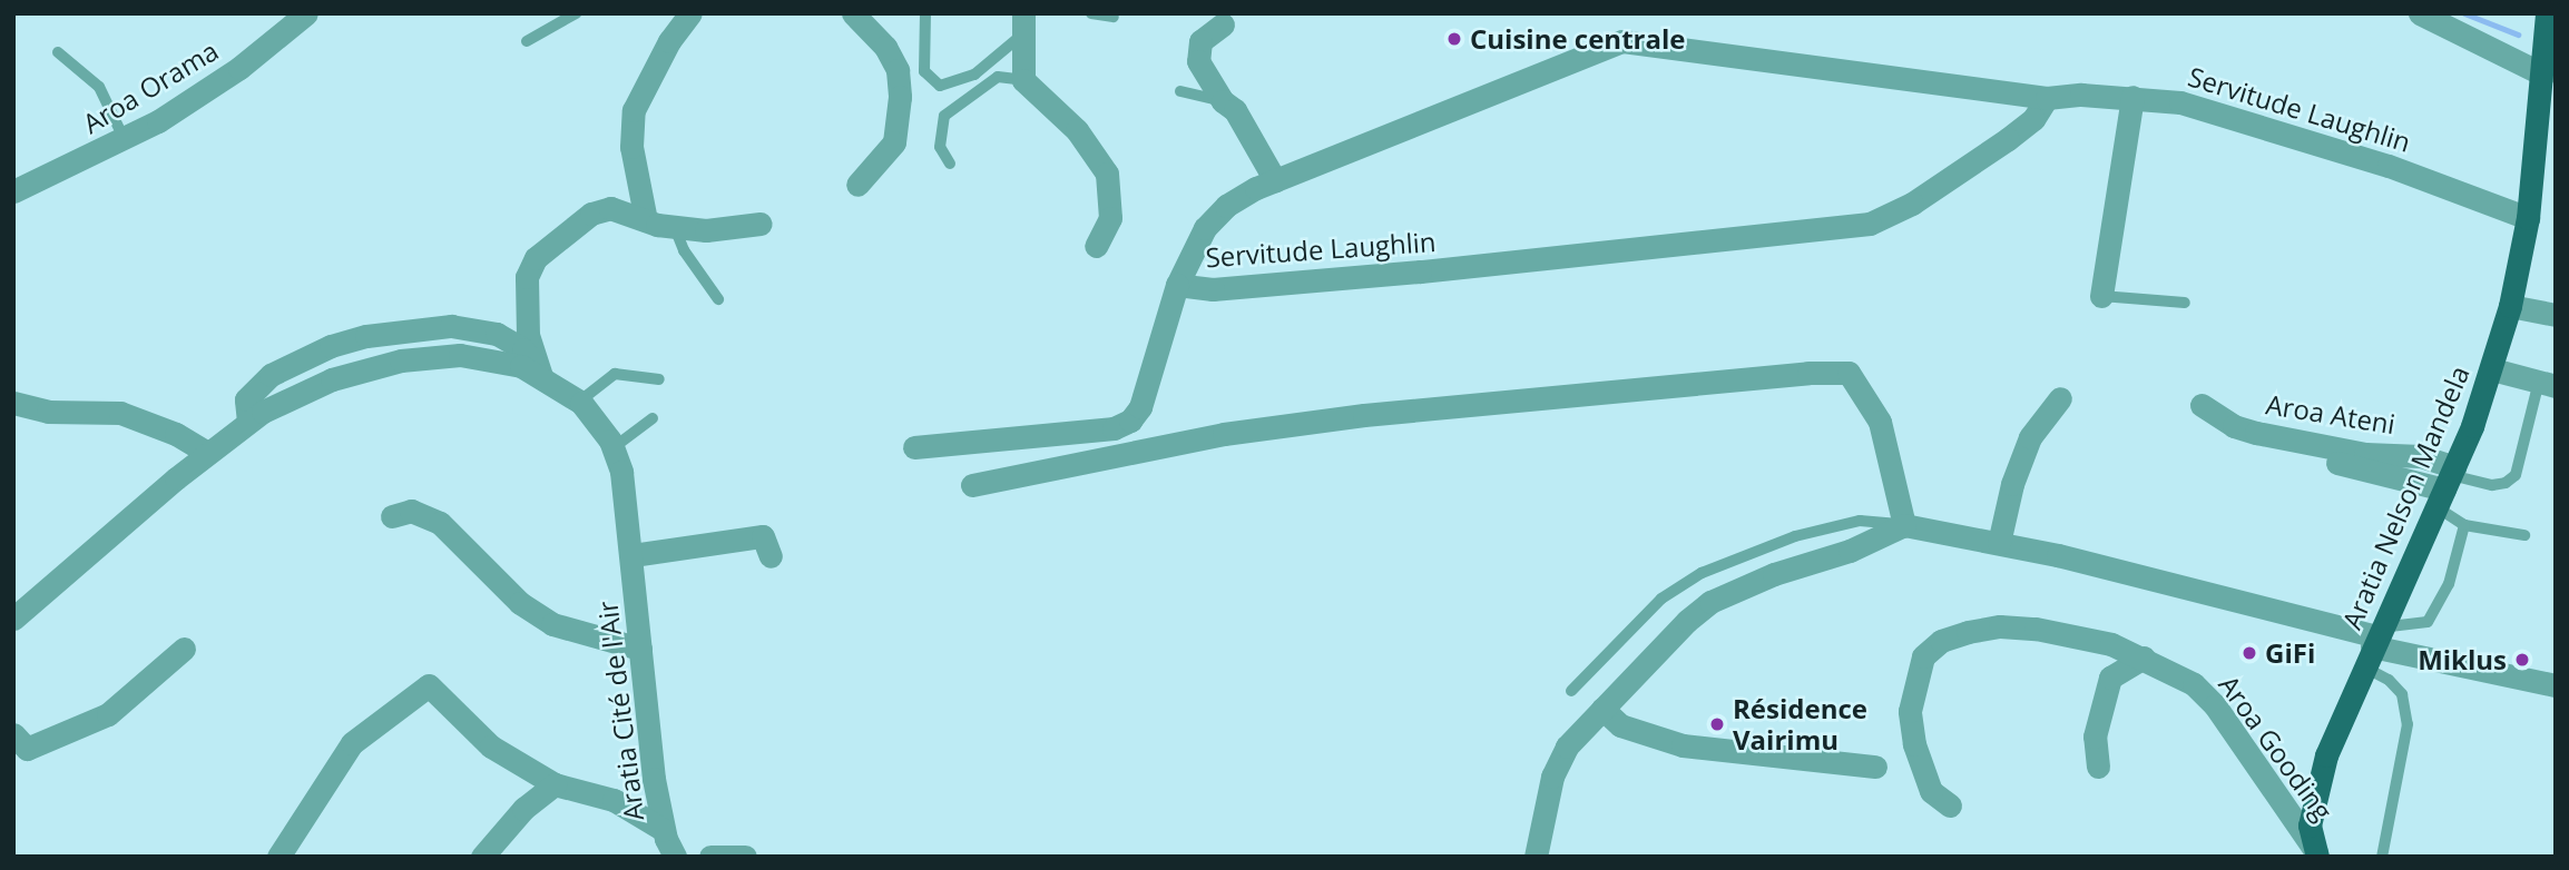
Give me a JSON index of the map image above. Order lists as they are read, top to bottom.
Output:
{
  "streets": {
    "main road": ["Aratia Nelson Mandela"],
    "street": [
      "Aroa Orama",
      "Servitude Laughlin",
      "Aroa Ateni",
      "Aratia Cité de l'Air",
      "Aroa Gooding"
    ]
  },
  "crossings": [
    ["Servitude Laughlin", "Aratia Nelson Mandela"],
    ["Aroa Ateni", "Aratia Nelson Mandela"],
    ["Aratia Nelson Mandela", "Aroa Gooding"]
  ],
  "places": [
    "Cuisine centrale",
    "GiFi",
    "Miklus",
    "Résidence Vairimu"
  ]
}
